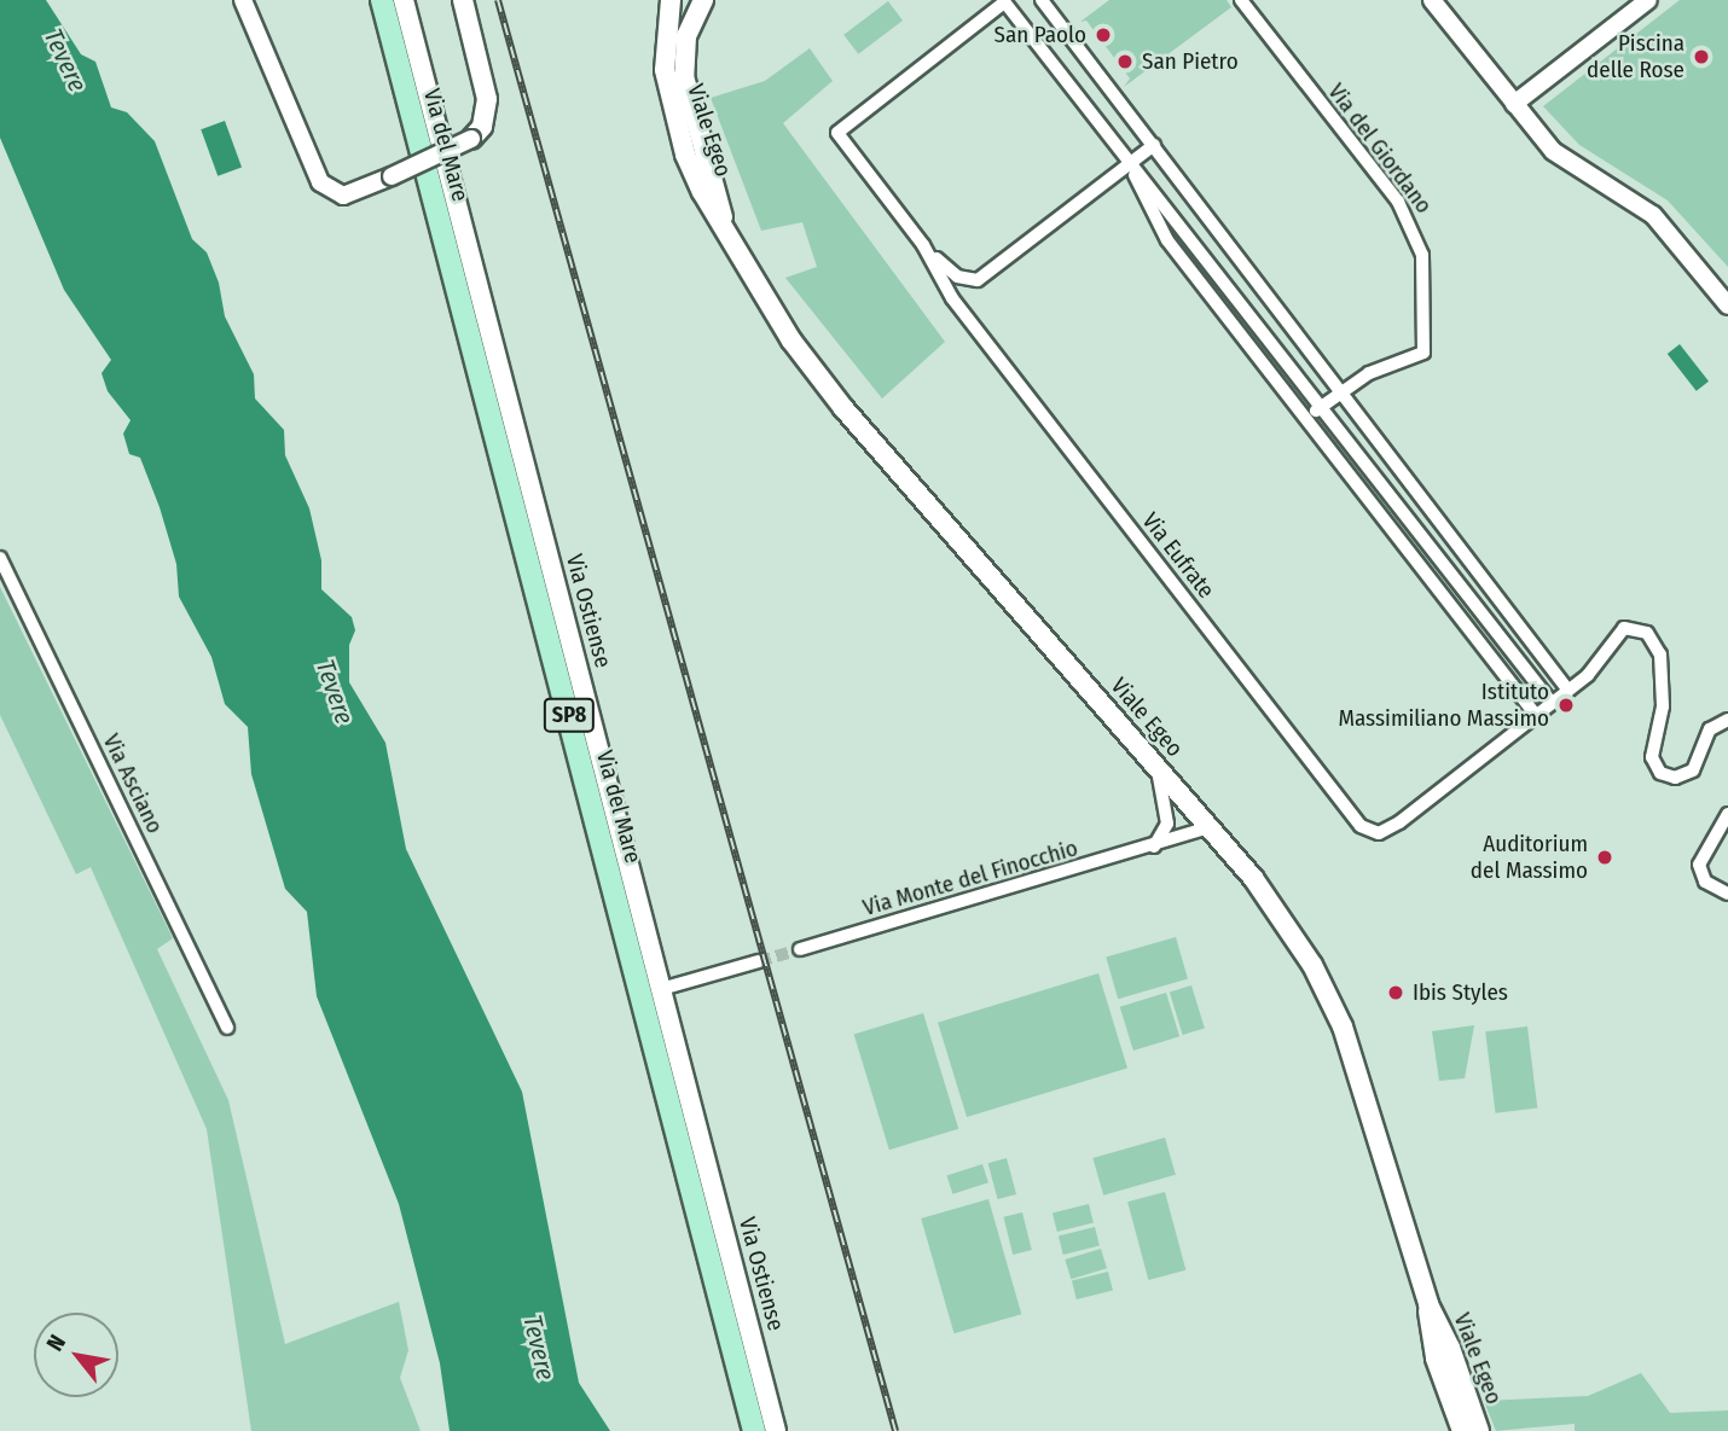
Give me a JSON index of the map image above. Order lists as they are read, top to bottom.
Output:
{
  "streets": {
    "main road": [
      "Viale Egeo",
      "Via del Mare",
      "Via Ostiense",
      "SP8"
    ],
    "street": [
      "Via del Giordano",
      "Via Eufrate",
      "Via Asciano",
      "Via Monte del Finocchio"
    ]
  },
  "crossings": [
    ["Viale Egeo", "Via Monte del Finocchio"]
  ],
  "water": ["Tevere"],
  "places": [
    "San Paolo",
    "Piscina delle Rose",
    "San Pietro",
    "Istituto Massimiliano Massimo",
    "Auditorium del Massimo",
    "Ibis Styles"
  ],
  "north": "top left"
}
